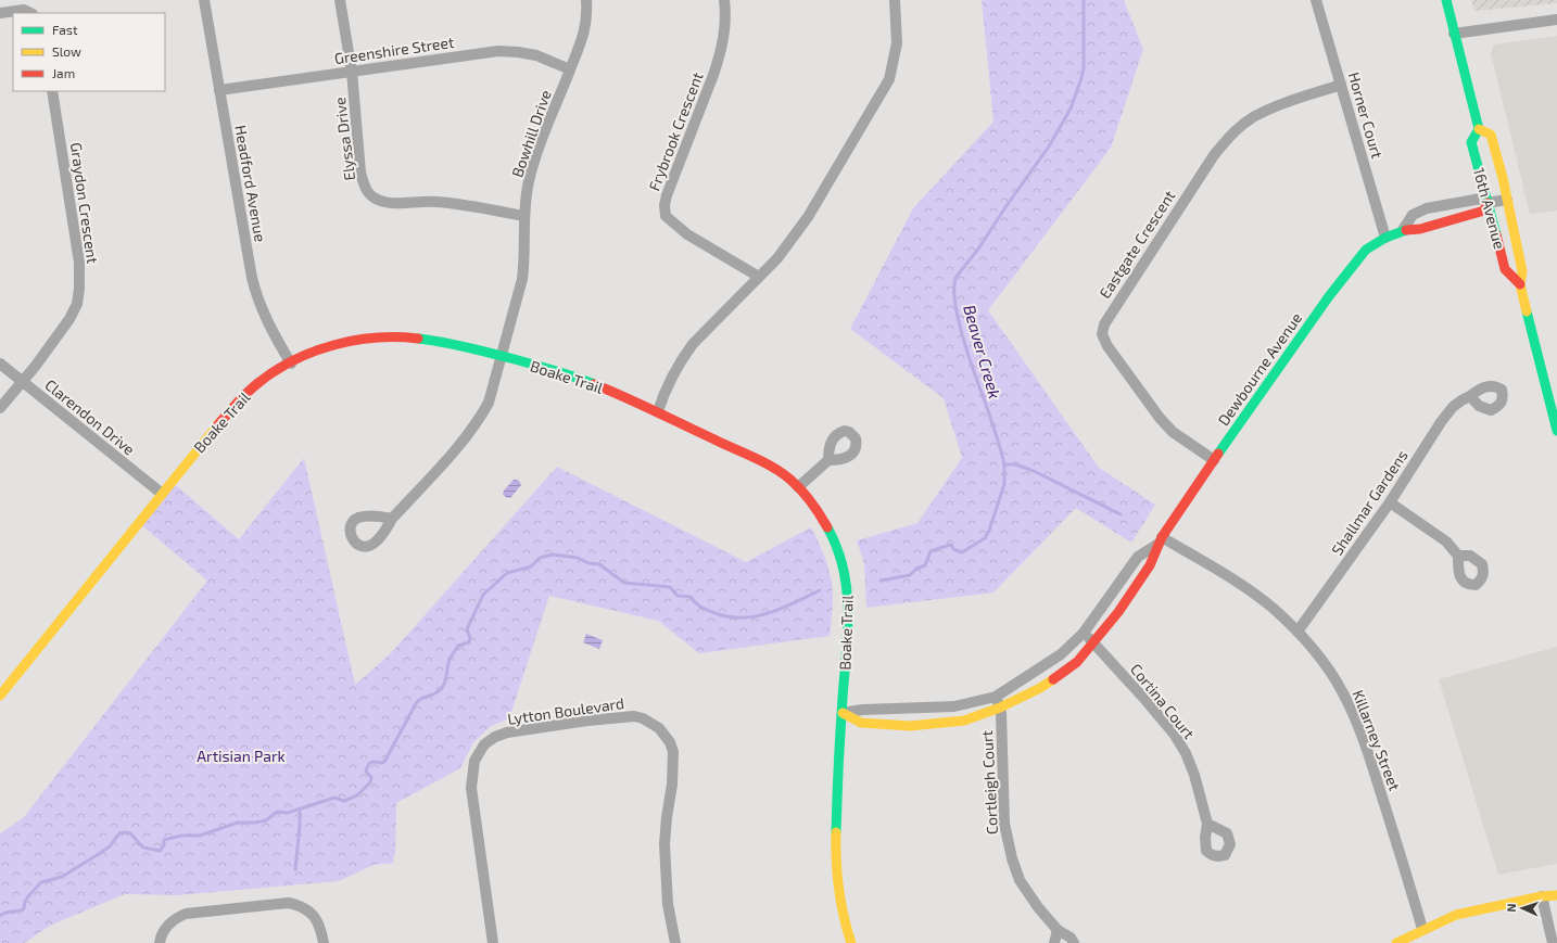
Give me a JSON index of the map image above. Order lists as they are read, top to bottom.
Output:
{
  "streets": {
    "street": [
      "Greenshire Street",
      "Horner Court",
      "Frybrook Crescent",
      "Bowhill Drive",
      "Elyssa Drive",
      "Headford Avenue",
      "Graydon Crescent",
      "16th Avenue",
      "Eastgate Crescent",
      "Dewbourne Avenue",
      "Boake Trail",
      "Clarendon Drive",
      "Shallmar Gardens",
      "Cortina Court",
      "Lytton Boulevard",
      "Killarney Street",
      "Cortleigh Court"
    ]
  },
  "crossings": [
    ["Greenshire Street", "Bowhill Drive"],
    ["Greenshire Street", "Elyssa Drive"],
    ["Greenshire Street", "Headford Avenue"],
    ["Horner Court", "Eastgate Crescent"],
    ["Horner Court", "Dewbourne Avenue"],
    ["Bowhill Drive", "Elyssa Drive"],
    ["Bowhill Drive", "Boake Trail"],
    ["Headford Avenue", "Boake Trail"],
    ["Graydon Crescent", "Clarendon Drive"],
    ["16th Avenue", "Dewbourne Avenue"],
    ["Eastgate Crescent", "Dewbourne Avenue"],
    ["Dewbourne Avenue", "Boake Trail"],
    ["Dewbourne Avenue", "Cortina Court"],
    ["Dewbourne Avenue", "Killarney Street"],
    ["Dewbourne Avenue", "Cortleigh Court"],
    ["Boake Trail", "Clarendon Drive"],
    ["Shallmar Gardens", "Killarney Street"]
  ],
  "water": ["Beaver Creek"],
  "parks": ["Artisian Park"],
  "legend": ["Fast", "Slow", "Jam"],
  "north": "left"
}
